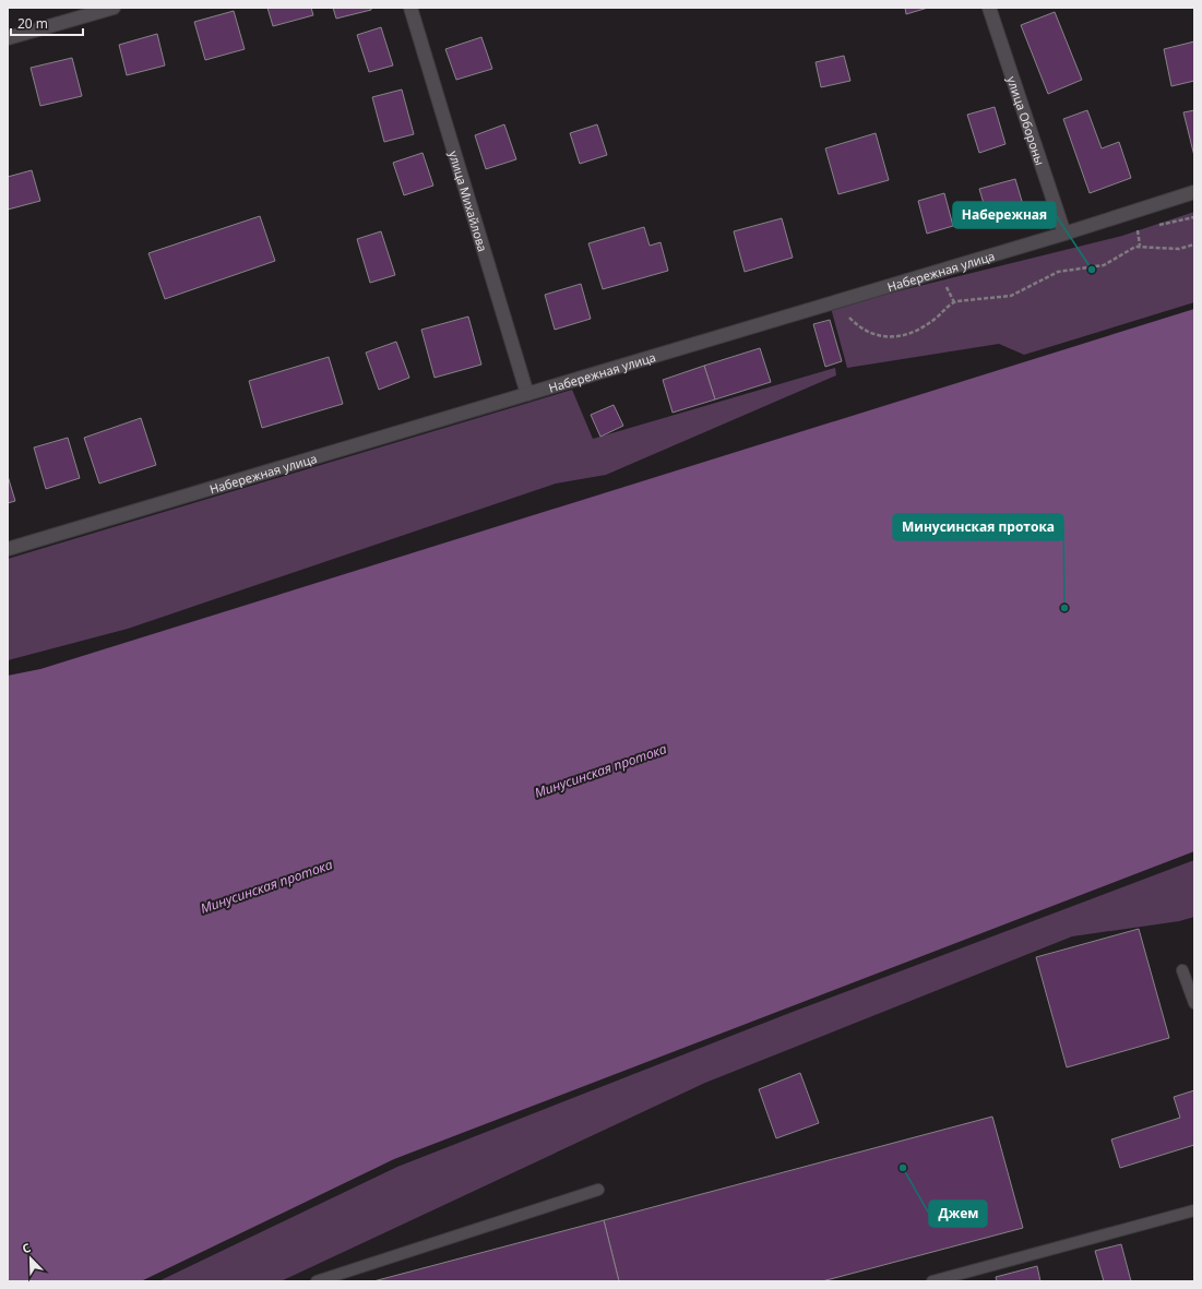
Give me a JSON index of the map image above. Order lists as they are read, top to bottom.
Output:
{
  "streets": {
    "street": ["улица Обороны", "улица Михайлова", "Набережная улица"]
  },
  "crossings": [
    ["улица Обороны", "Набережная улица"],
    ["улица Михайлова", "Набережная улица"]
  ],
  "water": ["Минусинская протока"],
  "places": ["Набережная", "Минусинская протока", "Джем"],
  "scale_bar": "20 m",
  "north": "top left"
}
